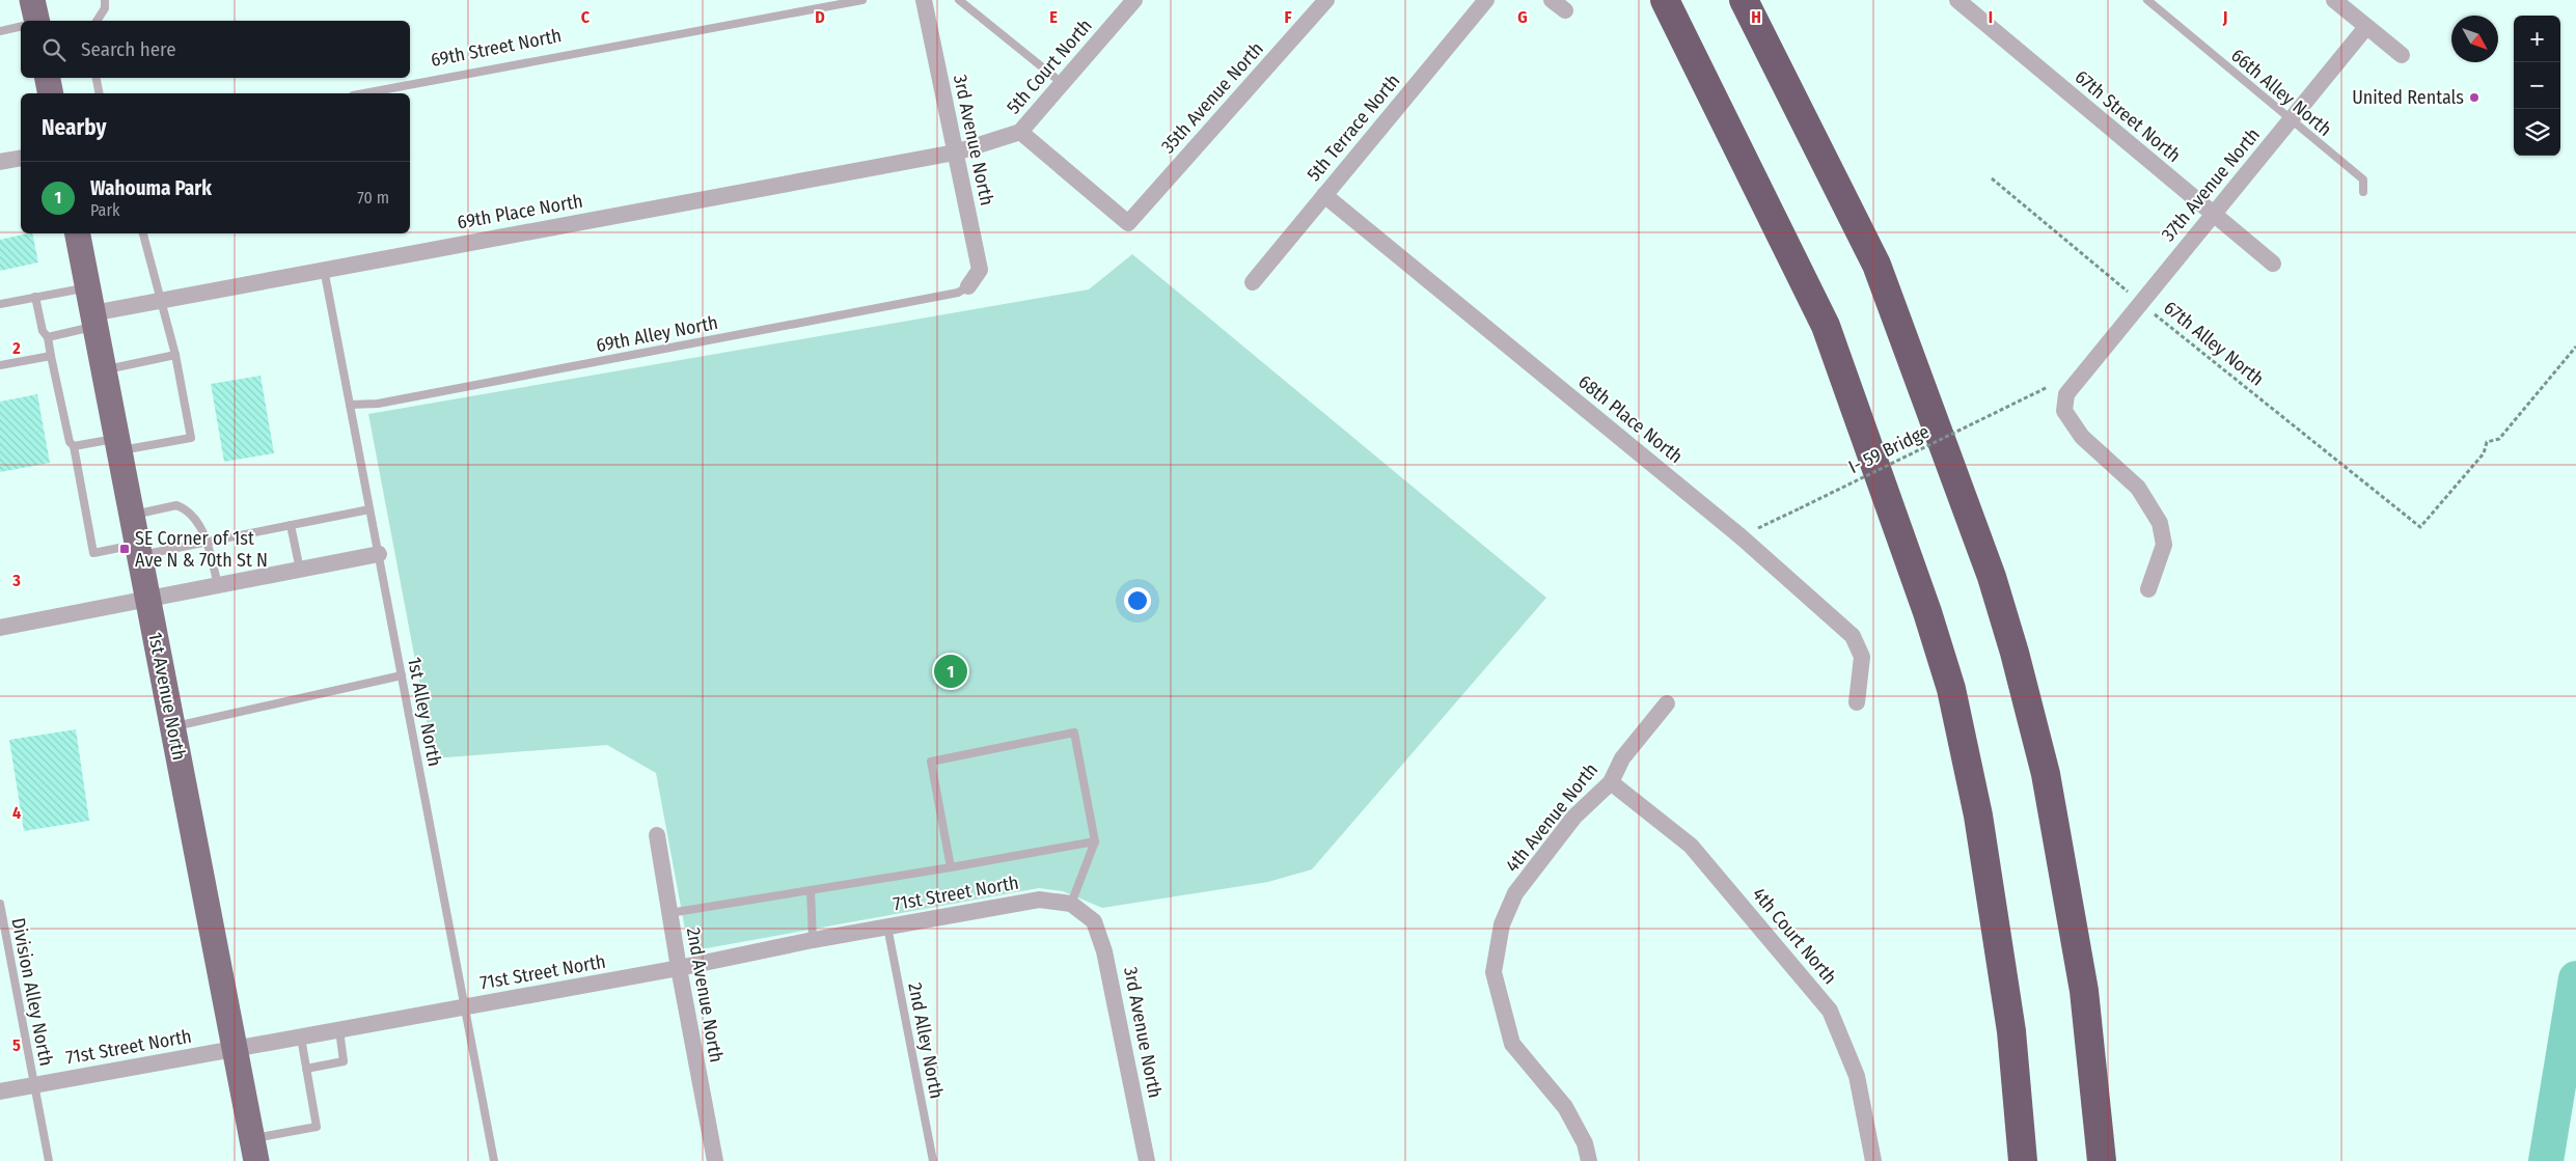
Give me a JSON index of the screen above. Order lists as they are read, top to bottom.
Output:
{
  "streets": {
    "main road": ["1st Avenue North"],
    "street": [
      "5th Court North",
      "35th Avenue North",
      "67th Street North",
      "5th Terrace North",
      "3rd Avenue North",
      "37th Avenue North",
      "69th Place North",
      "68th Place North",
      "4th Avenue North",
      "71st Street North",
      "4th Court North",
      "2nd Avenue North"
    ],
    "lane": [
      "69th Street North",
      "66th Alley North",
      "69th Alley North",
      "1st Alley North",
      "Division Alley North",
      "2nd Alley North"
    ],
    "path": ["67th Alley North", "I- 59 Bridge"]
  },
  "crossings": [
    ["5th Court North", "35th Avenue North"],
    ["5th Court North", "3rd Avenue North"],
    ["5th Court North", "69th Place North"],
    ["66th Alley North", "37th Avenue North"],
    ["67th Street North", "37th Avenue North"],
    ["5th Terrace North", "68th Place North"],
    ["3rd Avenue North", "69th Place North"],
    ["3rd Avenue North", "69th Alley North"],
    ["3rd Avenue North", "71st Street North"],
    ["37th Avenue North", "67th Alley North"],
    ["69th Place North", "1st Avenue North"],
    ["69th Place North", "1st Alley North"],
    ["69th Alley North", "1st Alley North"],
    ["68th Place North", "I- 59 Bridge"],
    ["1st Avenue North", "71st Street North"],
    ["1st Alley North", "71st Street North"],
    ["4th Avenue North", "4th Court North"],
    ["71st Street North", "Division Alley North"],
    ["71st Street North", "2nd Avenue North"],
    ["71st Street North", "2nd Alley North"]
  ],
  "places": {
    "other": ["United Rentals"],
    "transit": ["SE Corner of 1st Ave N & 70th St N"]
  },
  "north": "bottom right",
  "page": {
    "map_buttons": ["+", "−"],
    "search": "Search here",
    "heading": "Nearby",
    "list": [
      {
        "mark": "1",
        "name": "Wahouma Park",
        "note": "Park",
        "value": "70 m"
      }
    ],
    "pins": "1"
  },
  "grid": {
    "columns": [
      "C",
      "D",
      "E",
      "F",
      "G",
      "H",
      "I",
      "J"
    ],
    "rows": [
      "2",
      "3",
      "4",
      "5"
    ]
  }
}
